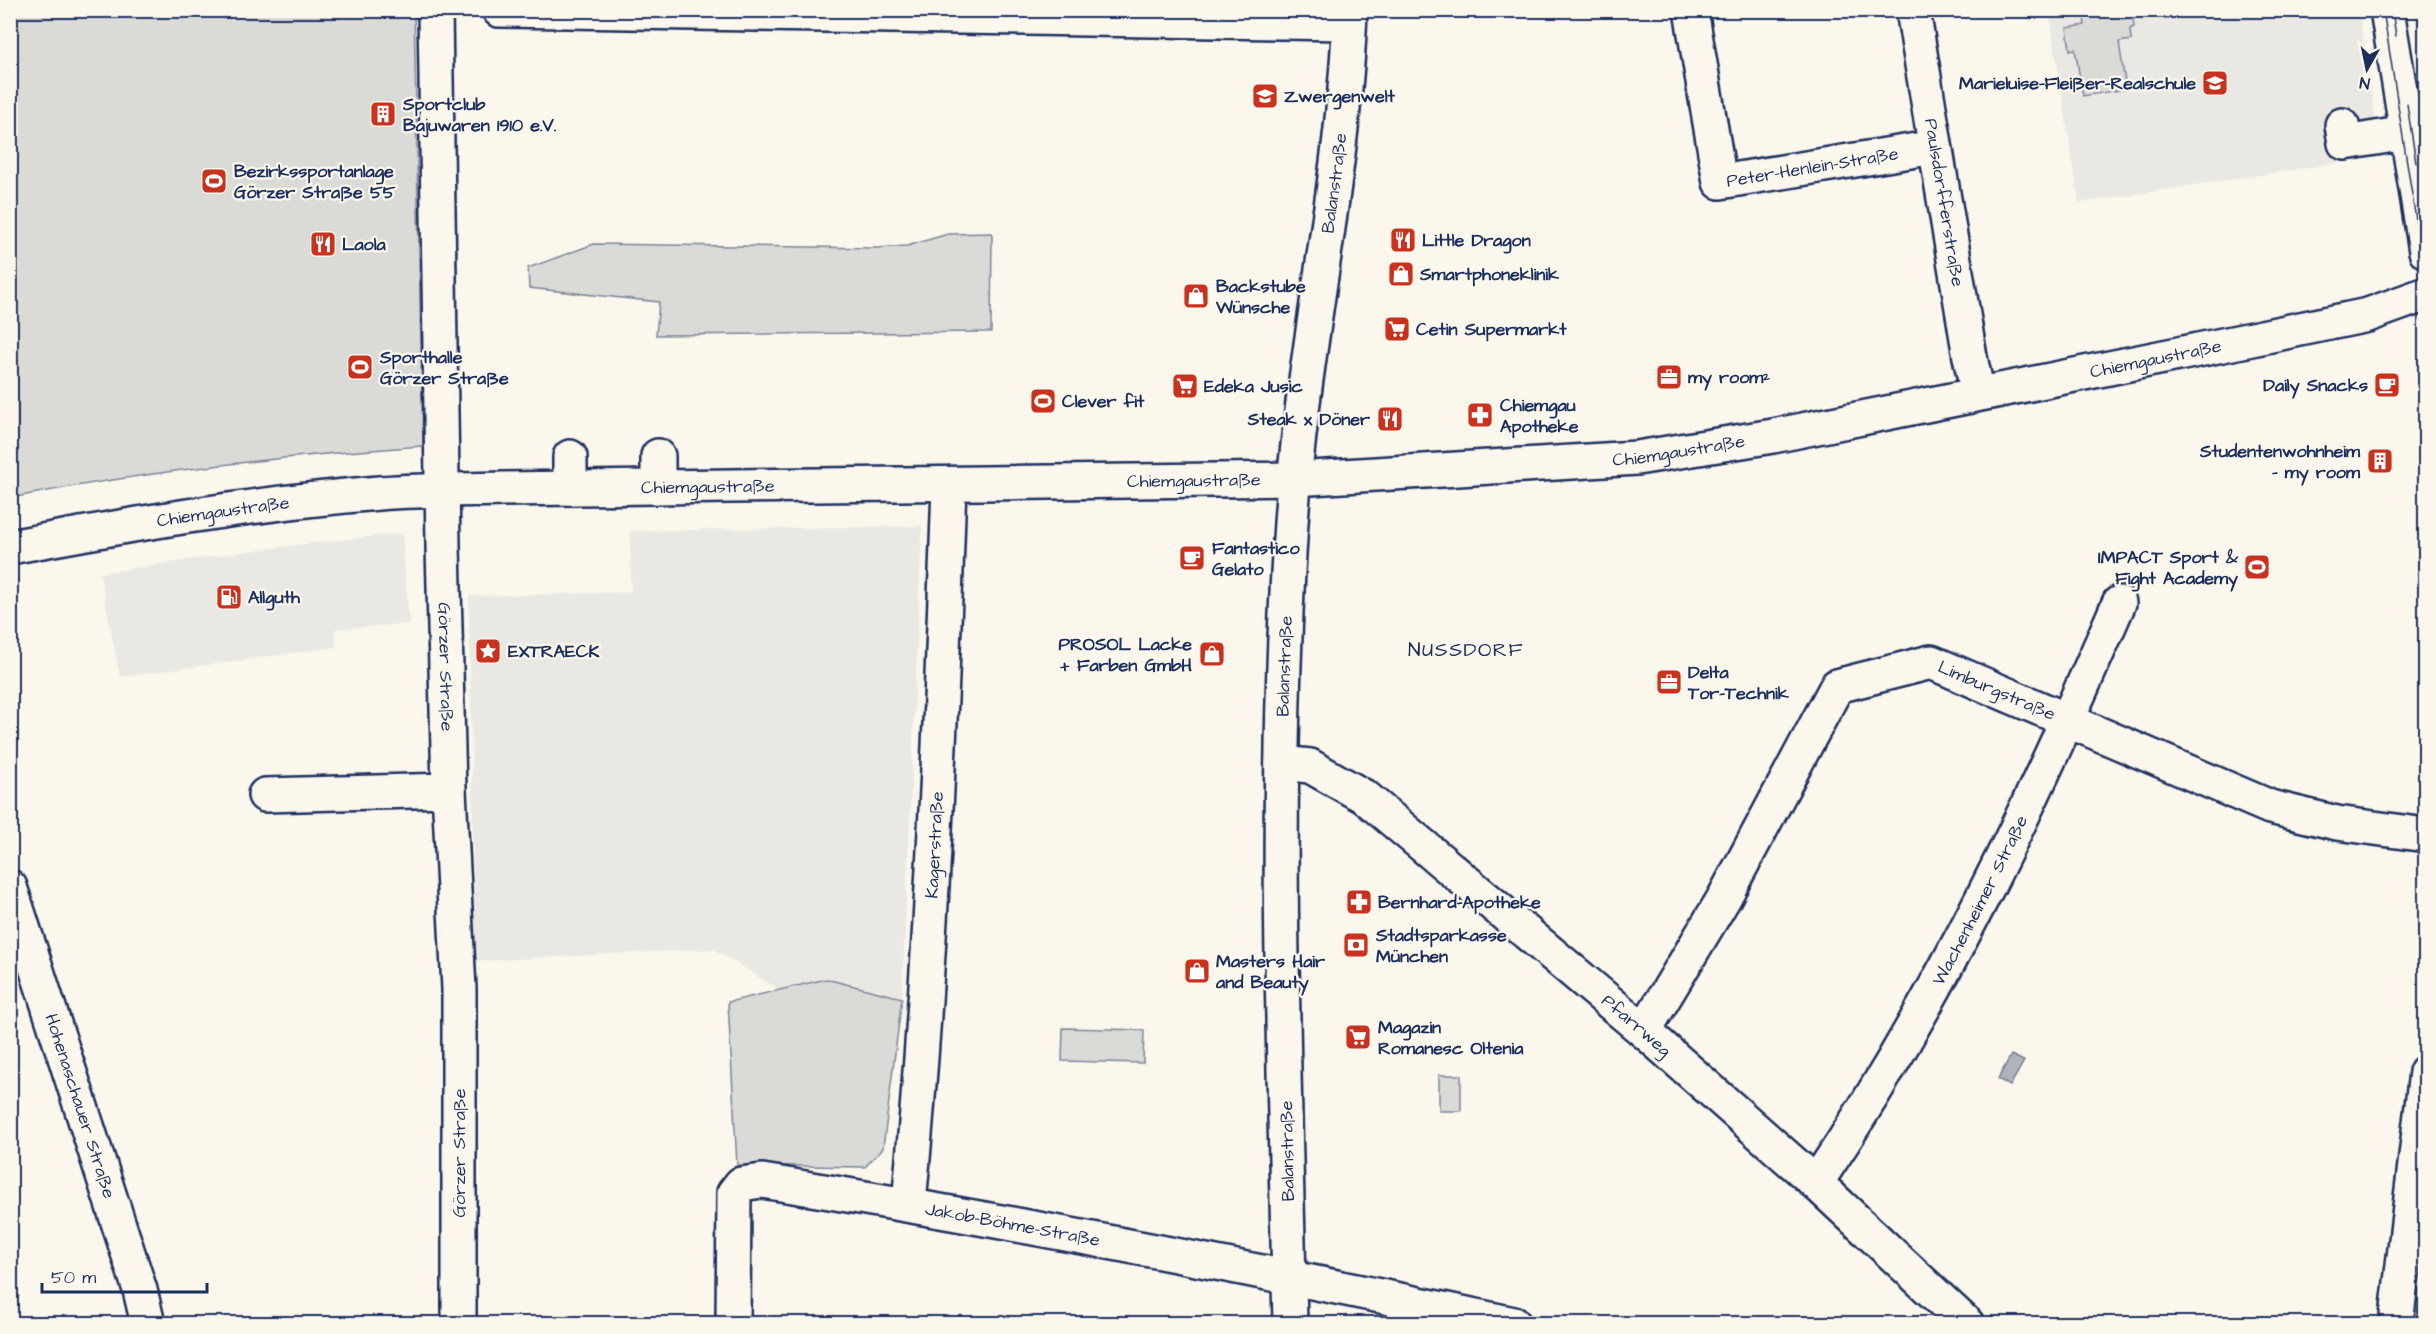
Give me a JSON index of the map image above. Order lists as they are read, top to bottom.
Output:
{
  "streets": {
    "street": [
      "Peter-Henlein-Straße",
      "Balanstraße",
      "Paulsdorfferstraße",
      "Chiemgaustraße",
      "Görzer Straße",
      "Limburgstraße",
      "Kagerstraße",
      "Wachenheimer Straße",
      "Pfarrweg",
      "Hohenaschauer Straße",
      "Jakob-Böhme-Straße"
    ]
  },
  "crossings": [
    ["Peter-Henlein-Straße", "Paulsdorfferstraße"],
    ["Balanstraße", "Chiemgaustraße"],
    ["Balanstraße", "Pfarrweg"],
    ["Balanstraße", "Jakob-Böhme-Straße"],
    ["Paulsdorfferstraße", "Chiemgaustraße"],
    ["Chiemgaustraße", "Görzer Straße"],
    ["Chiemgaustraße", "Kagerstraße"],
    ["Limburgstraße", "Wachenheimer Straße"],
    ["Limburgstraße", "Pfarrweg"],
    ["Kagerstraße", "Jakob-Böhme-Straße"],
    ["Wachenheimer Straße", "Pfarrweg"]
  ],
  "districts": ["NUSSDORF"],
  "places": {
    "school or university": ["Marieluise-Fleißer-Realschule", "Zwergenwelt"],
    "building": ["Sportclub Bajuwaren 1910 e.V.", "Studentenwohnheim - my room"],
    "sports": [
      "Bezirkssportanlage Görzer Straße 55",
      "Sporthalle Görzer Straße",
      "Clever fit",
      "IMPACT Sport & Fight Academy"
    ],
    "restaurant": ["Little Dragon", "Laola", "Steak x Döner"],
    "shop": [
      "Smartphoneklinik",
      "Backstube Wünsche",
      "PROSOL Lacke + Farben GmbH",
      "Masters Hair and Beauty"
    ],
    "supermarket": ["Cetin Supermarkt", "Edeka Jusic", "Magazin Romanesc Oltenia"],
    "office": ["my room²", "Delta Tor-Technik"],
    "cafe": ["Daily Snacks", "Fantastico Gelato"],
    "pharmacy": ["Chiemgau Apotheke", "Bernhard-Apotheke"],
    "fuel station": ["Allguth"],
    "place": ["EXTRAECK"],
    "bank": ["Stadtsparkasse München"]
  },
  "scale_bar": "50 m",
  "north": "bottom"
}
